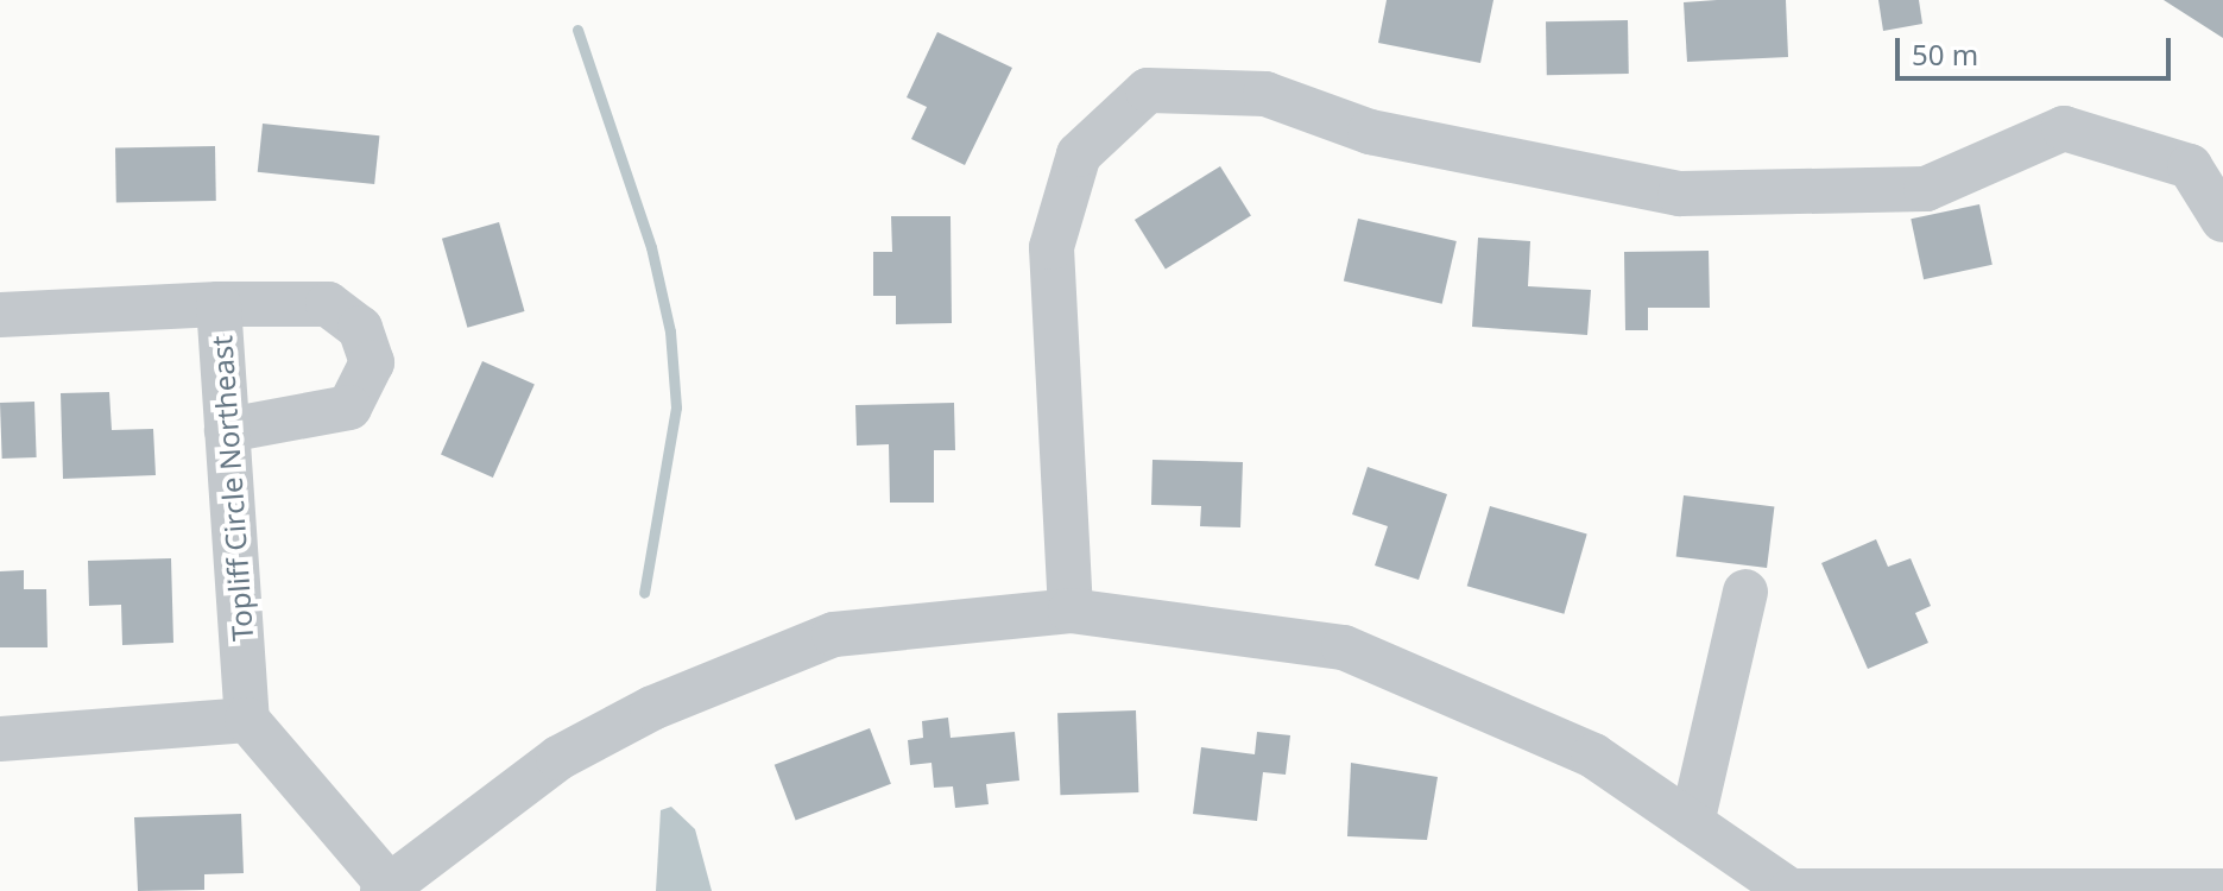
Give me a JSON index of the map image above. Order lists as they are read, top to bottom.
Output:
{
  "streets": {
    "street": ["Topliff Circle Northeast"]
  },
  "scale_bar": "50 m"
}
